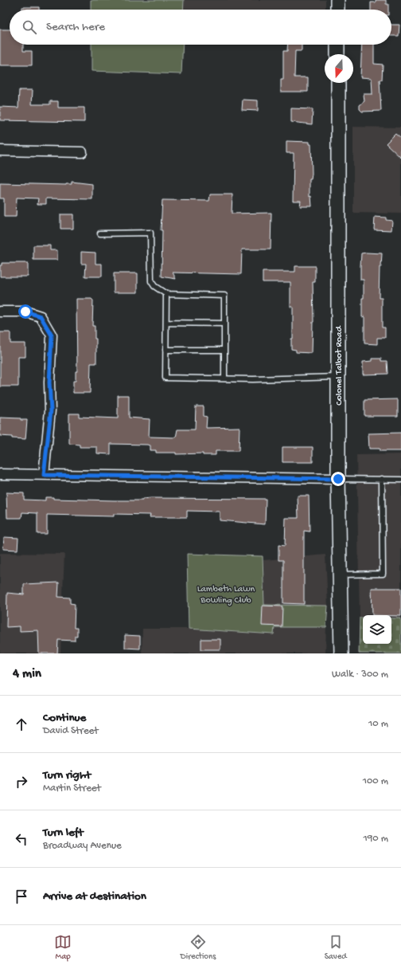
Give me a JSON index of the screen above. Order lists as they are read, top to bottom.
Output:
{
  "streets": {
    "main road": ["Colonel Talbot Road"]
  },
  "parks": ["Lambeth Lawn Bowling Club"],
  "north": "bottom",
  "page": {
    "search": "Search here",
    "heading": ["4 min", "Walk · 300 m"],
    "list": [
      ["Continue", "David Street", "10 m"],
      ["Turn right", "Martin Street", "100 m"],
      ["Turn left", "Broadway Avenue", "190 m"],
      "Arrive at destination"
    ],
    "nav": ["Map", "Directions", "Saved"]
  }
}
